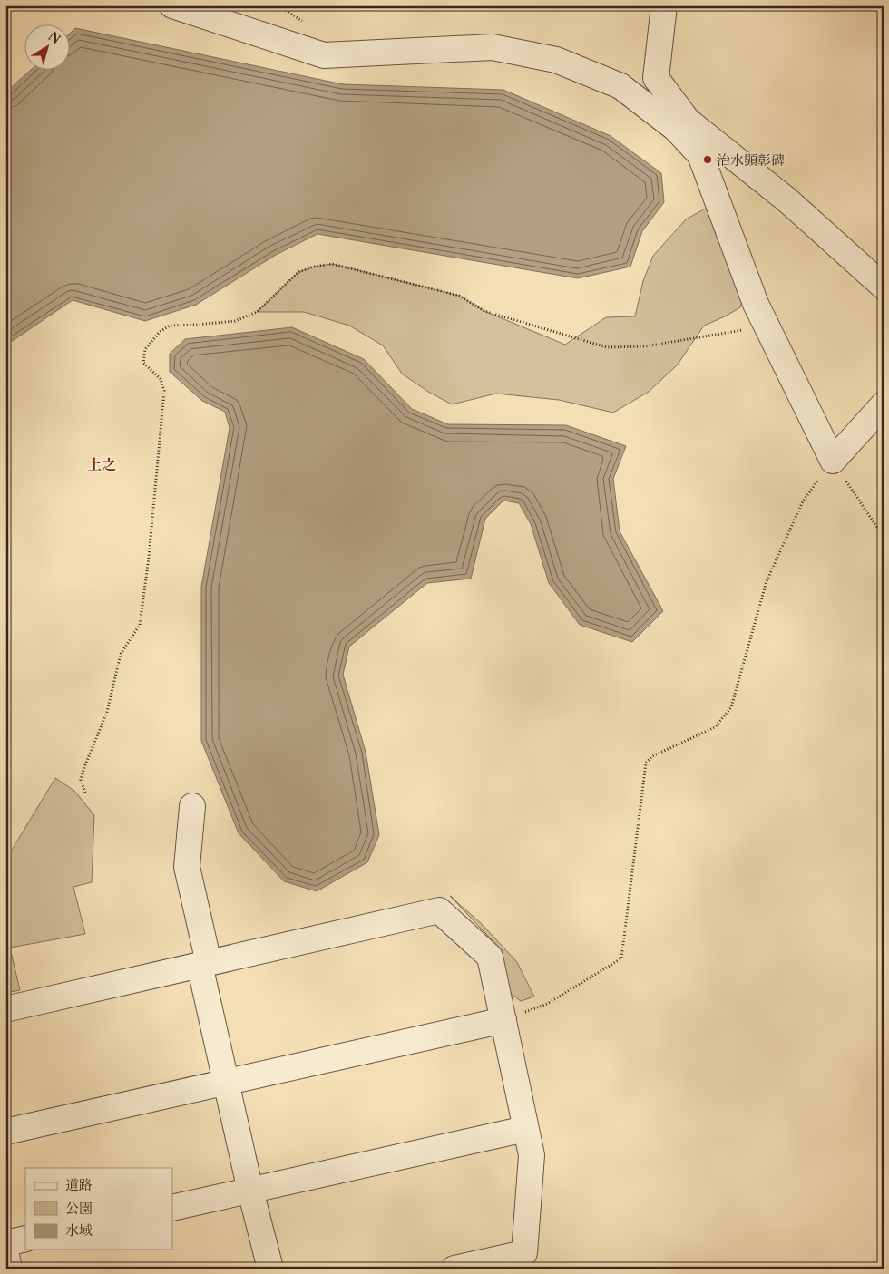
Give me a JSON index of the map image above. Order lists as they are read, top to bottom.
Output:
{
  "districts": ["上之"],
  "places": ["治水顕彰碑"],
  "legend": ["道路", "公園", "水域"],
  "north": "top right"
}
